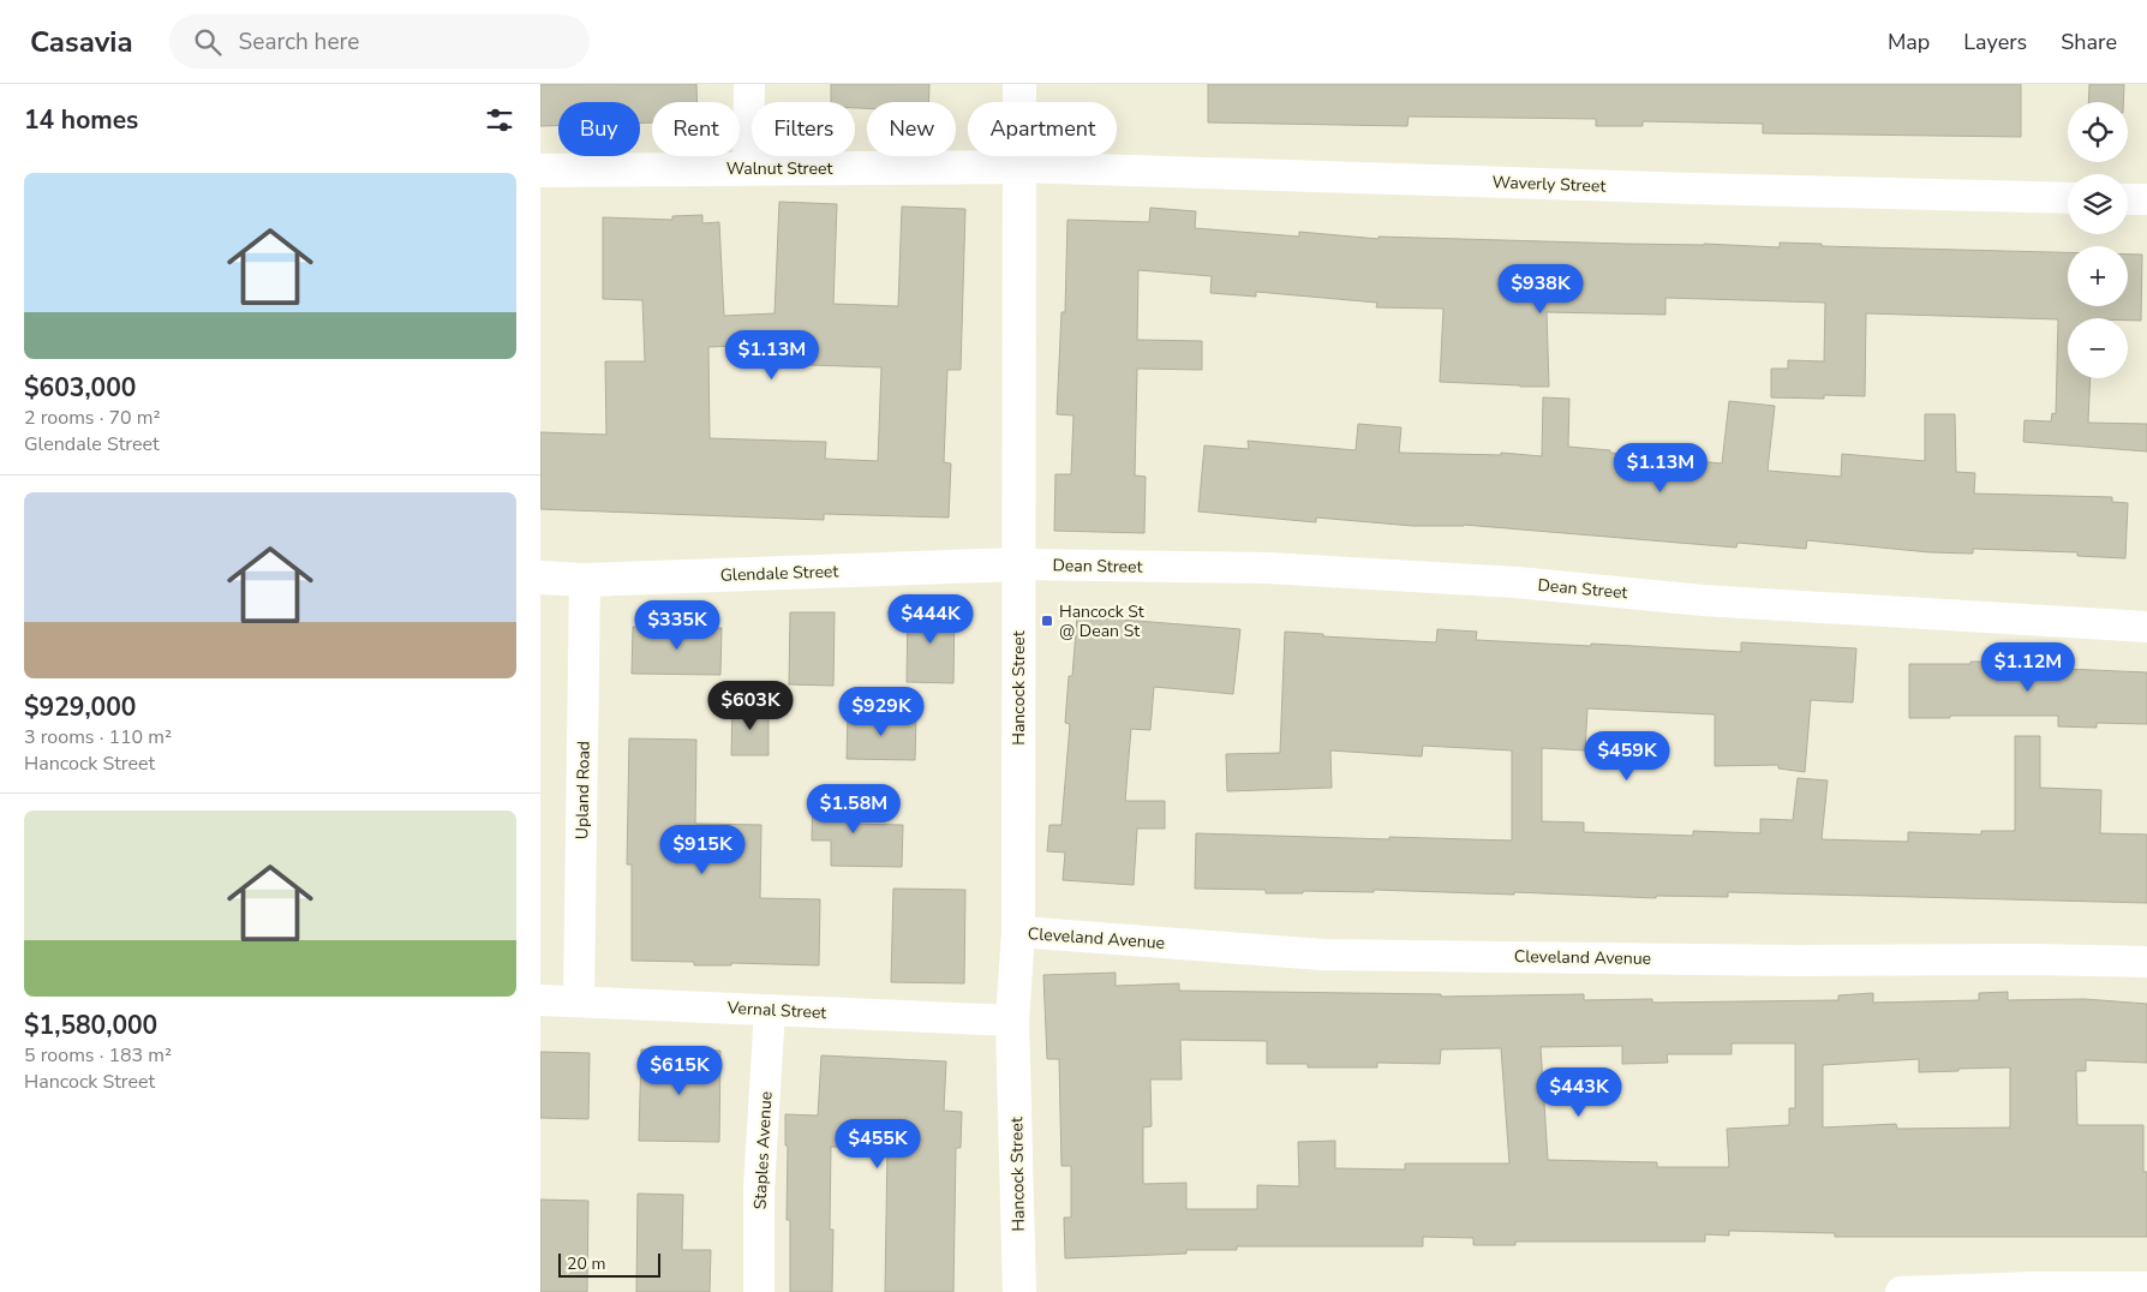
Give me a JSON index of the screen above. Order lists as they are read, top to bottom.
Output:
{
  "streets": {
    "street": [
      "Walnut Street",
      "Waverly Street",
      "Dean Street",
      "Glendale Street",
      "Hancock Street",
      "Upland Road",
      "Cleveland Avenue",
      "Vernal Street",
      "Staples Avenue"
    ]
  },
  "crossings": [
    ["Walnut Street", "Waverly Street"],
    ["Walnut Street", "Hancock Street"],
    ["Waverly Street", "Hancock Street"],
    ["Dean Street", "Glendale Street"],
    ["Dean Street", "Hancock Street"],
    ["Glendale Street", "Hancock Street"],
    ["Glendale Street", "Upland Road"],
    ["Hancock Street", "Cleveland Avenue"],
    ["Hancock Street", "Vernal Street"],
    ["Upland Road", "Vernal Street"],
    ["Vernal Street", "Staples Avenue"]
  ],
  "places": {
    "transit": ["Hancock St @ Dean St"]
  },
  "scale_bar": "20 m",
  "page": {
    "header": "Casavia",
    "search": "Search here",
    "nav": ["Map", "Layers", "Share"],
    "heading": "14 homes",
    "map_buttons": ["+", "−"],
    "chip": [
      "Buy",
      "Rent",
      "Filters",
      "New",
      "Apartment"
    ],
    "list": [
      {
        "name": "$603,000",
        "note": "2 rooms · 70 m² · Glendale Street"
      },
      {
        "name": "$929,000",
        "note": "3 rooms · 110 m² · Hancock Street"
      },
      {
        "name": "$1,580,000",
        "note": "5 rooms · 183 m² · Hancock Street"
      }
    ],
    "price": [
      "$938K",
      "$1.13M",
      "$1.13M",
      "$444K",
      "$335K",
      "$1.12M",
      "$603K",
      "$929K",
      "$459K",
      "$1.58M",
      "$915K",
      "$615K",
      "$443K",
      "$455K"
    ],
    "scale": "20 m"
  }
}
